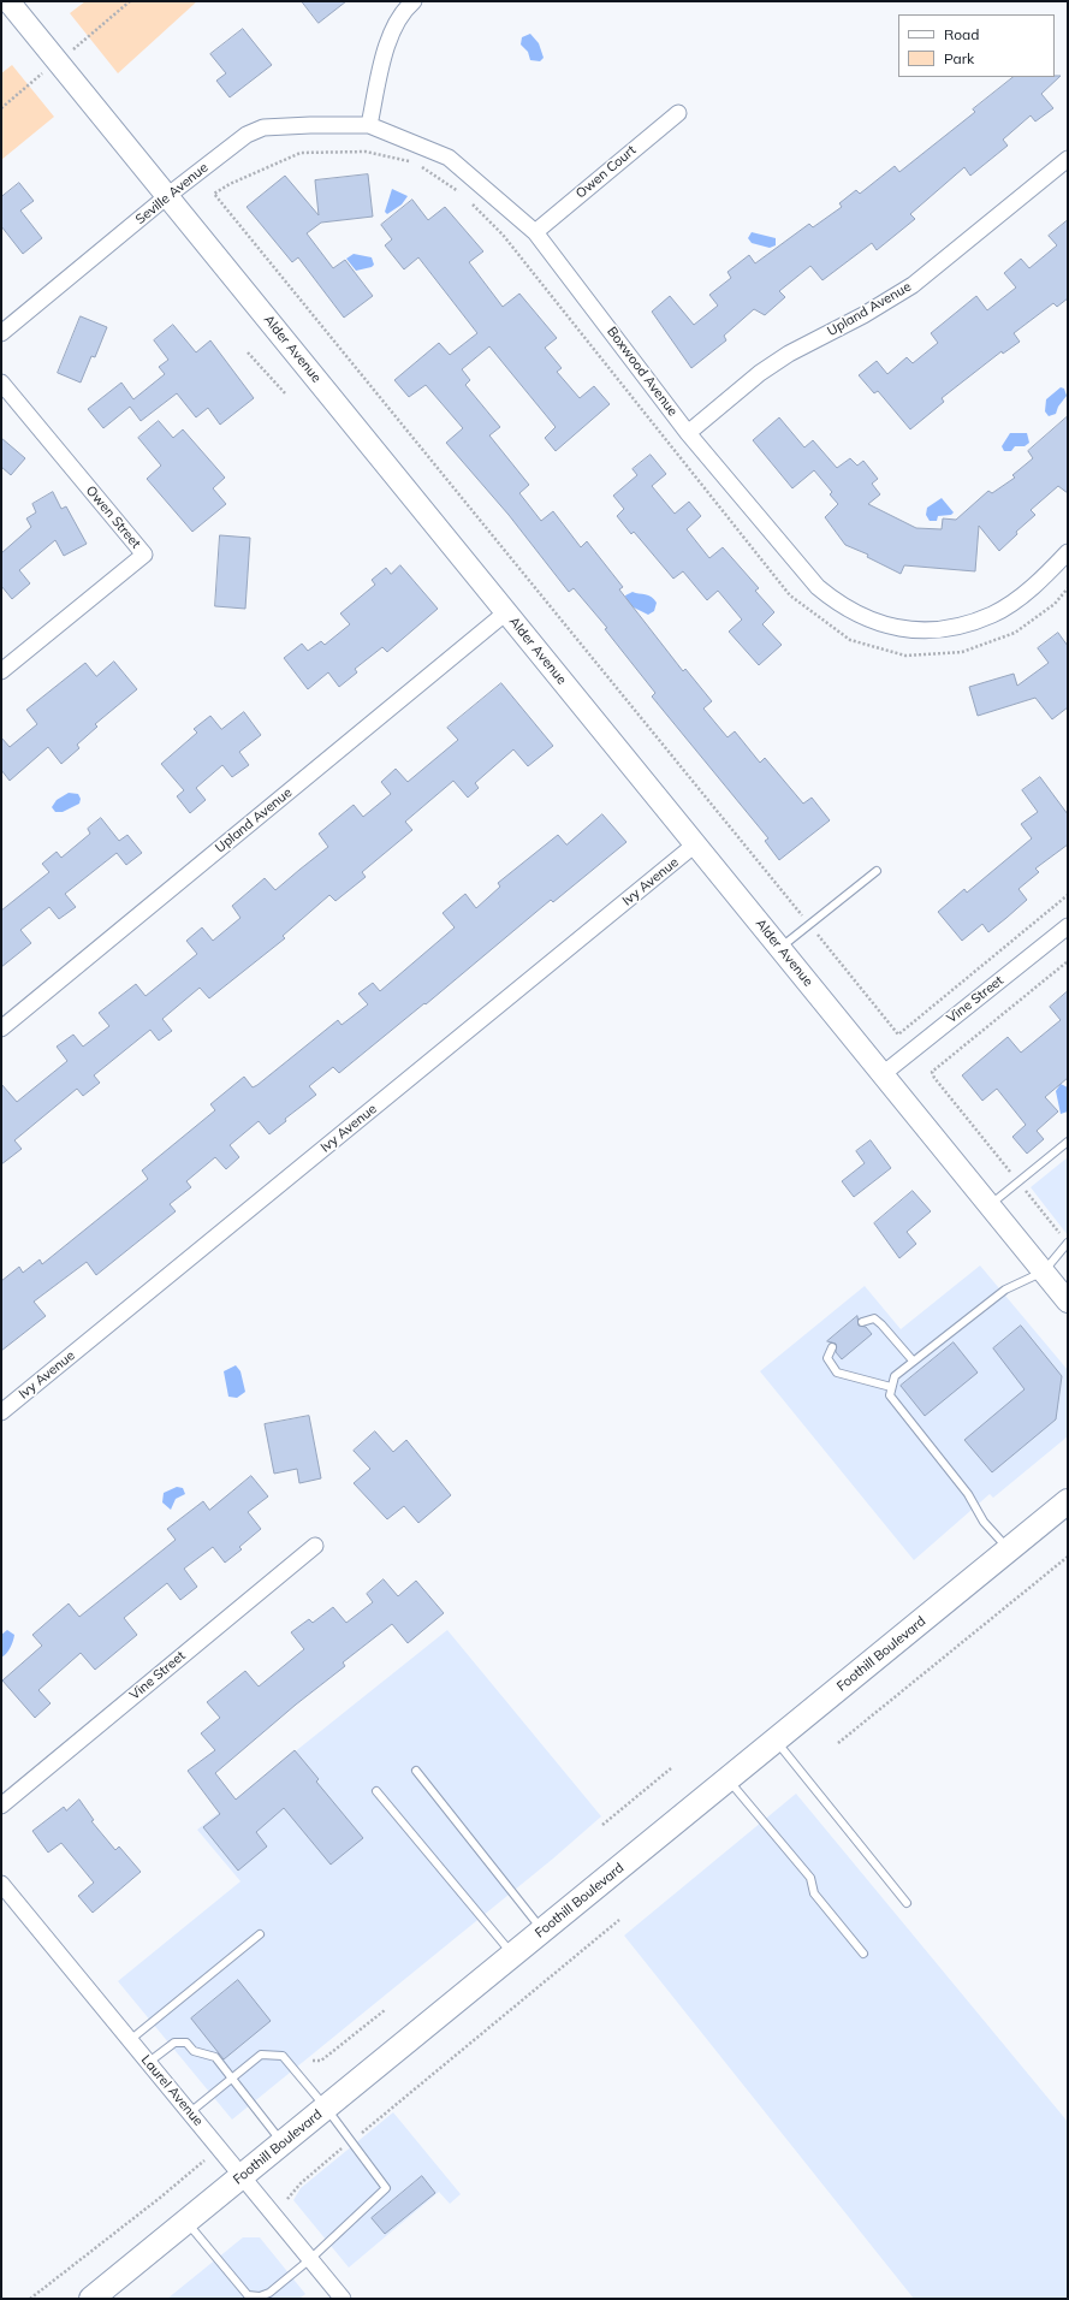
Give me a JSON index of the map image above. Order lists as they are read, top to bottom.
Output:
{
  "streets": {
    "main road": ["Alder Avenue", "Foothill Boulevard"],
    "street": [
      "Owen Court",
      "Seville Avenue",
      "Upland Avenue",
      "Boxwood Avenue",
      "Owen Street",
      "Ivy Avenue",
      "Vine Street",
      "Laurel Avenue"
    ]
  },
  "crossings": [
    ["Owen Court", "Boxwood Avenue"],
    ["Seville Avenue", "Alder Avenue"],
    ["Seville Avenue", "Boxwood Avenue"],
    ["Upland Avenue", "Alder Avenue"],
    ["Upland Avenue", "Boxwood Avenue"],
    ["Alder Avenue", "Ivy Avenue"],
    ["Alder Avenue", "Vine Street"],
    ["Foothill Boulevard", "Laurel Avenue"]
  ],
  "legend": ["Road", "Park"]
}
